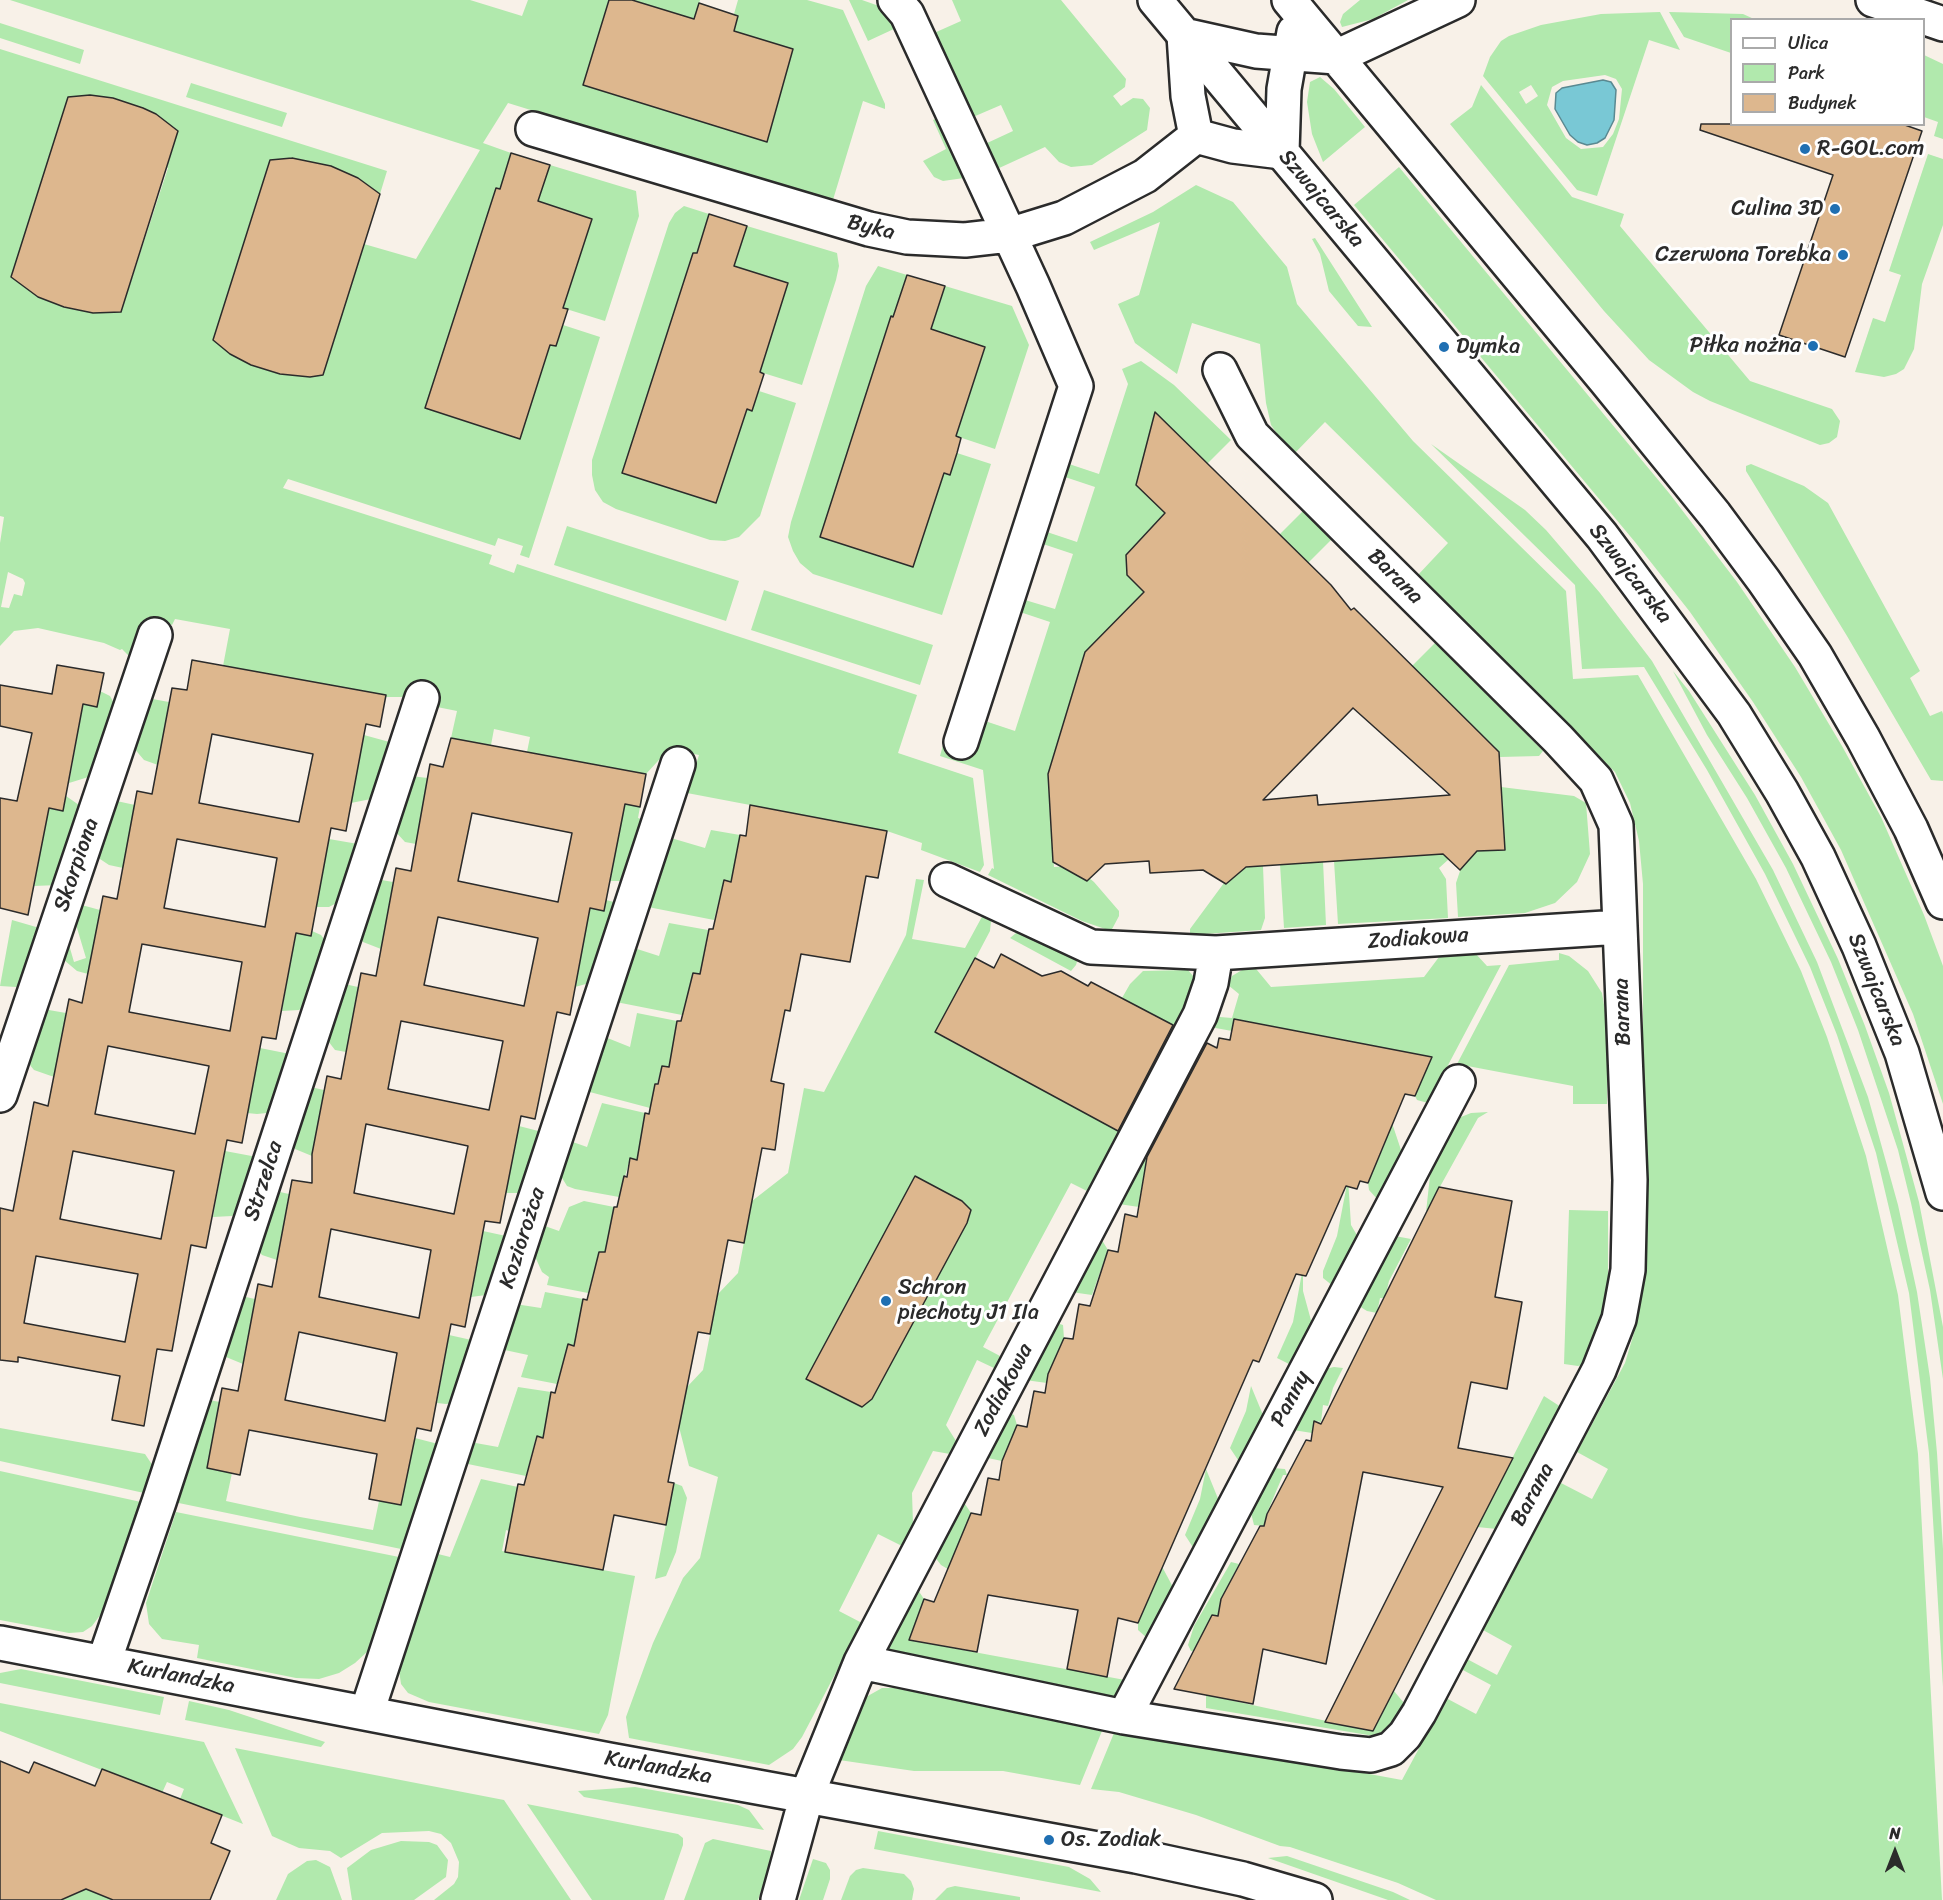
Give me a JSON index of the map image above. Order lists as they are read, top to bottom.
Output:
{
  "streets": {
    "street": [
      "Szwajcarska",
      "Byka",
      "Barana",
      "Skorpiona",
      "Zodiakowa",
      "Strzelca",
      "Koziorożca",
      "Panny",
      "Kurlandzka"
    ]
  },
  "crossings": [
    ["Barana", "Zodiakowa"],
    ["Barana", "Panny"],
    ["Zodiakowa", "Kurlandzka"],
    ["Strzelca", "Kurlandzka"],
    ["Koziorożca", "Kurlandzka"]
  ],
  "places": [
    "R-GOL.com",
    "Culina 3D",
    "Czerwona Torebka",
    "Piłka nożna",
    "Dymka",
    "Schron piechoty J1 IIa",
    "Os. Zodiak"
  ],
  "legend": ["Ulica", "Park", "Budynek"],
  "north": "top"
}
